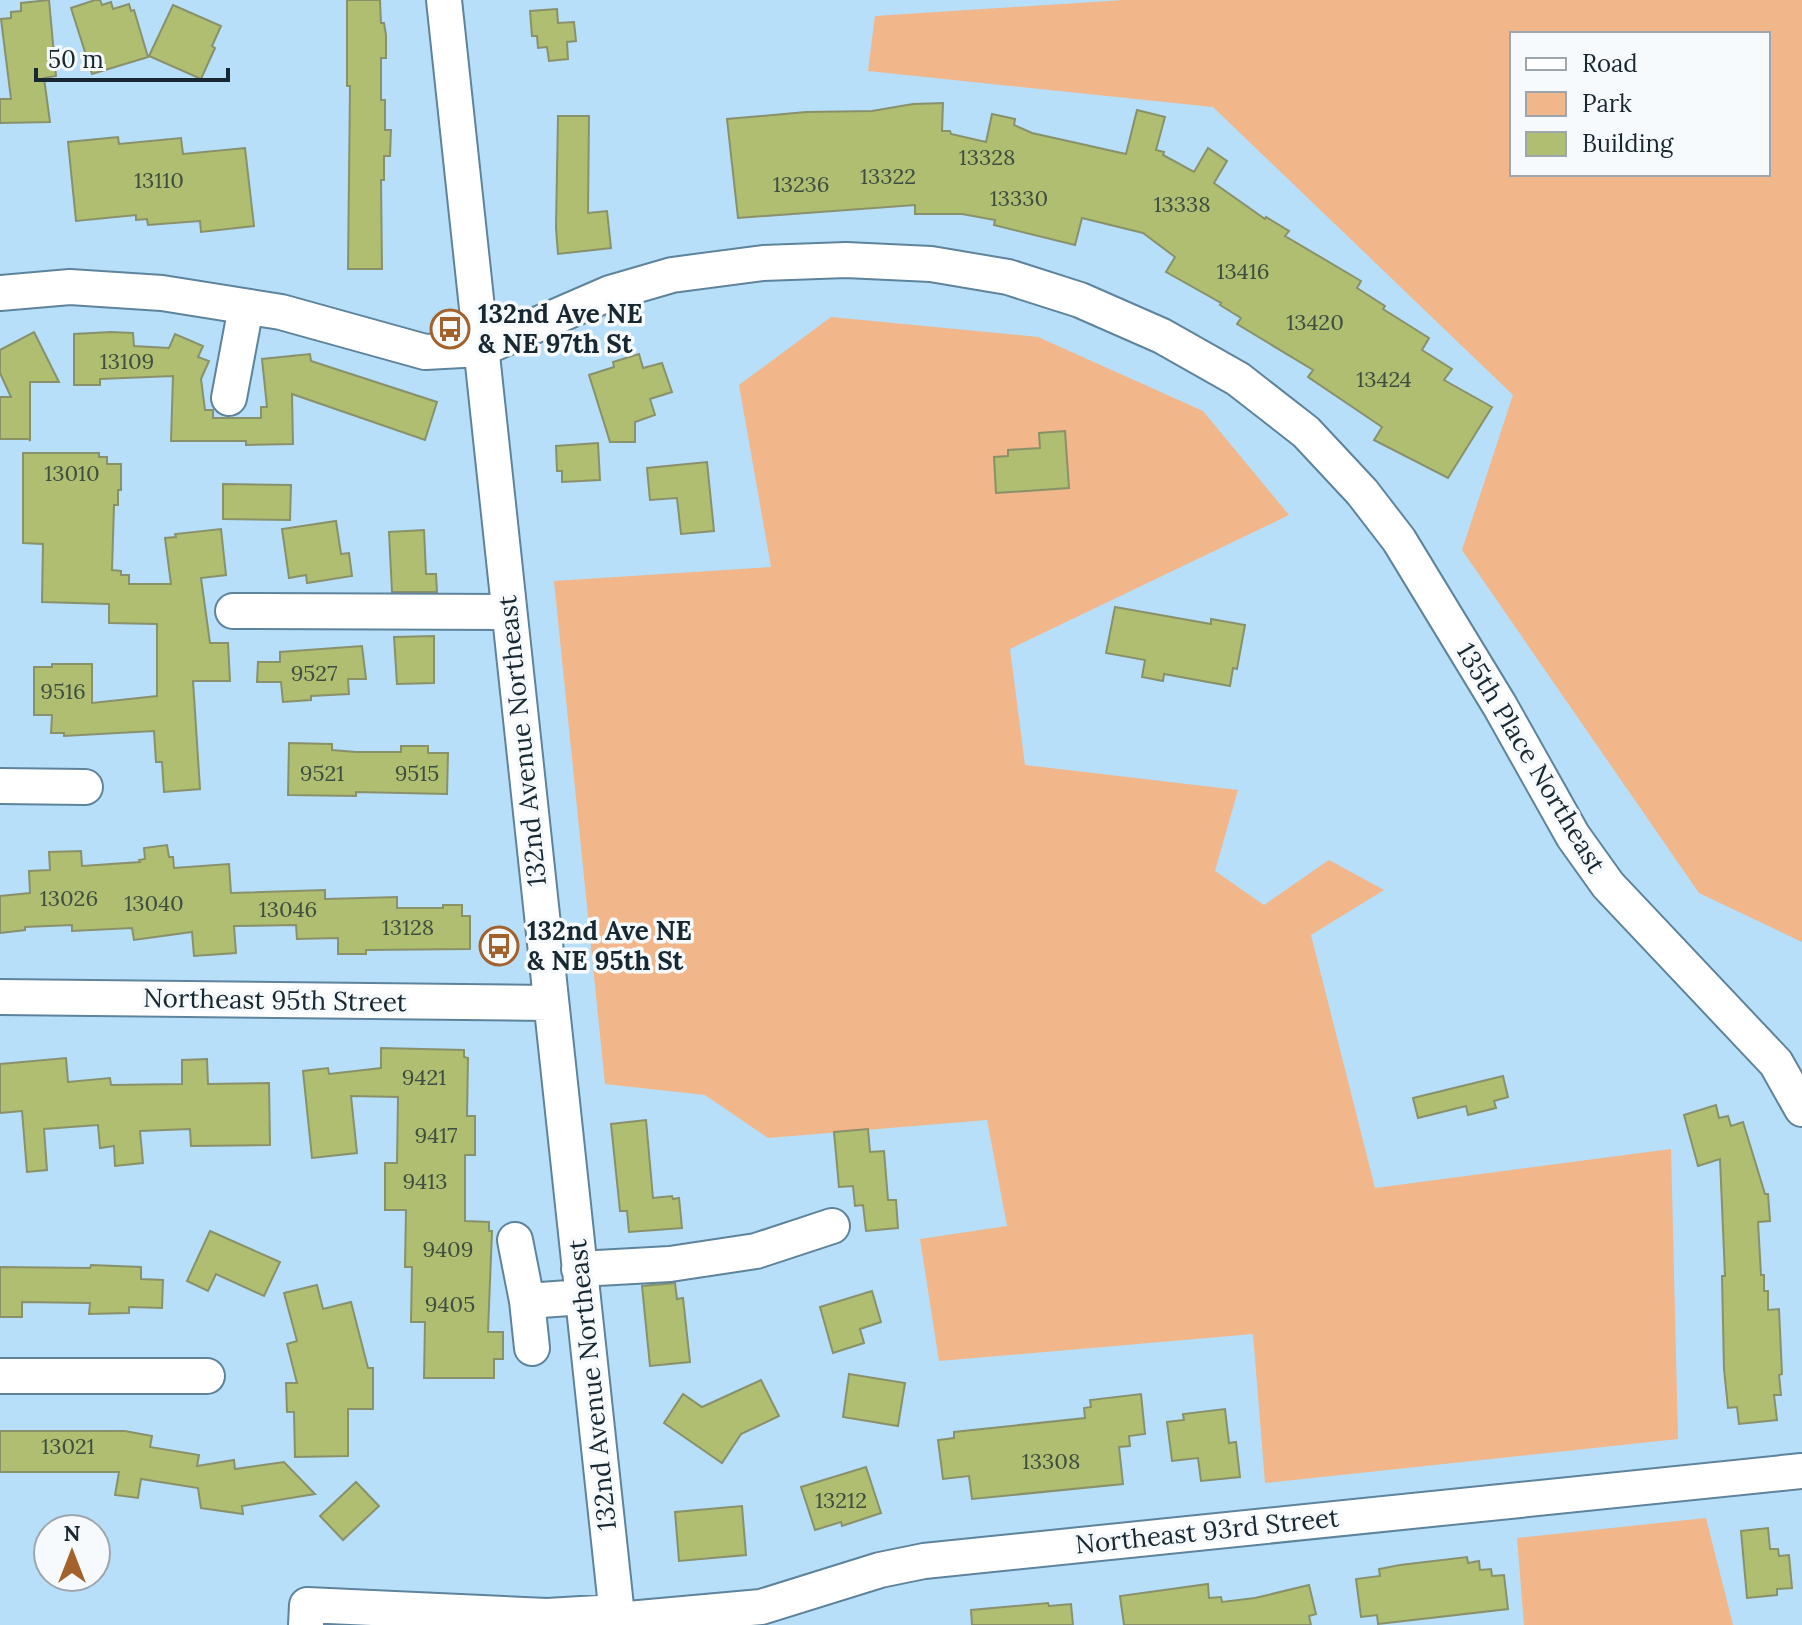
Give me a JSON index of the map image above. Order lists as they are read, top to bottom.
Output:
{
  "streets": {
    "street": [
      "132nd Avenue Northeast",
      "135th Place Northeast",
      "Northeast 95th Street",
      "Northeast 93rd Street"
    ]
  },
  "crossings": [
    ["132nd Avenue Northeast", "135th Place Northeast"],
    ["132nd Avenue Northeast", "Northeast 95th Street"],
    ["132nd Avenue Northeast", "Northeast 93rd Street"]
  ],
  "places": {
    "bus stop": ["132nd Ave NE & NE 97th St", "132nd Ave NE & NE 95th St"]
  },
  "house_numbers": [
    "13328",
    "13322",
    "13110",
    "13236",
    "13330",
    "13338",
    "13416",
    "13420",
    "13109",
    "13424",
    "13010",
    "9527",
    "9516",
    "9521",
    "9515",
    "13026",
    "13040",
    "13046",
    "13128",
    "9421",
    "9417",
    "9413",
    "9409",
    "9405",
    "13021",
    "13308",
    "13212"
  ],
  "legend": ["Road", "Park", "Building"],
  "scale_bar": "50 m",
  "north": "top"
}
